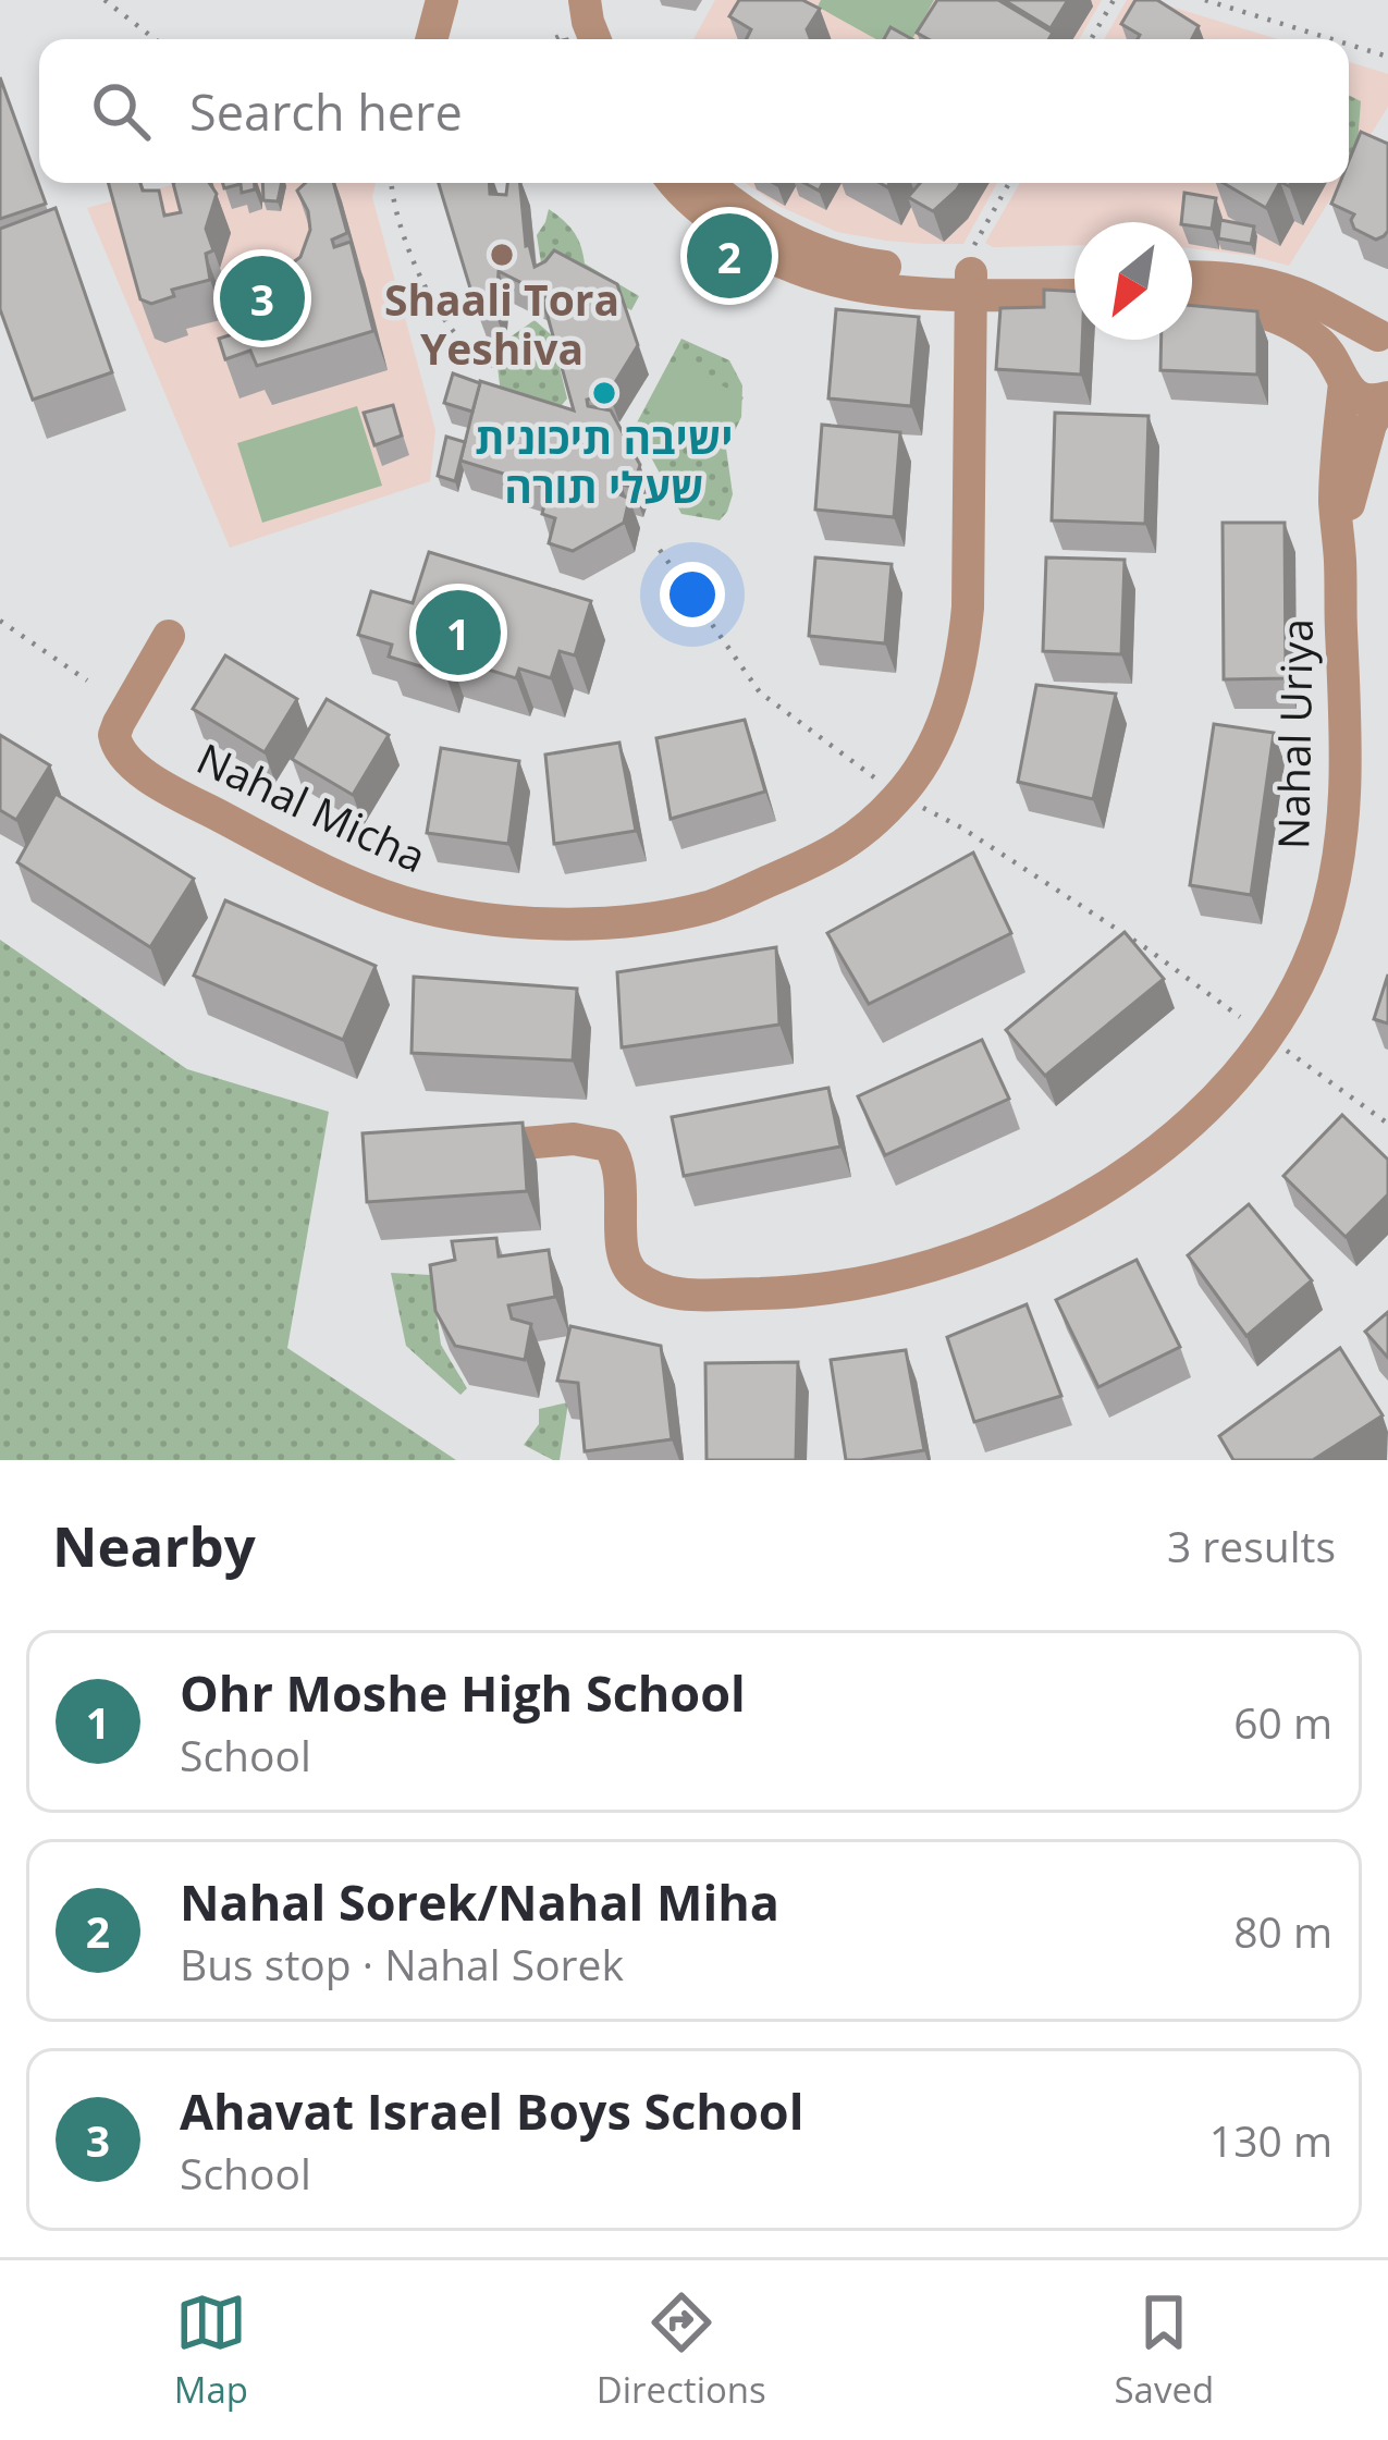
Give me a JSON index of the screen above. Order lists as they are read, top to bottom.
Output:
{
  "streets": {
    "street": ["Nahal Uriya", "Nahal Micha"]
  },
  "places": ["Shaali Tora Yeshiva", "ישיבה תיכונית שעלי תורה"],
  "north": "bottom left",
  "page": {
    "search": "Search here",
    "pins": ["2", "3", "1"],
    "heading": ["Nearby", "3 results"],
    "list": [
      {
        "mark": "1",
        "name": "Ohr Moshe High School",
        "note": "School",
        "value": "60 m"
      },
      {
        "mark": "2",
        "name": "Nahal Sorek/Nahal Miha",
        "note": "Bus stop · Nahal Sorek",
        "value": "80 m"
      },
      {
        "mark": "3",
        "name": "Ahavat Israel Boys School",
        "note": "School",
        "value": "130 m"
      }
    ],
    "nav": ["Map", "Directions", "Saved"]
  }
}
